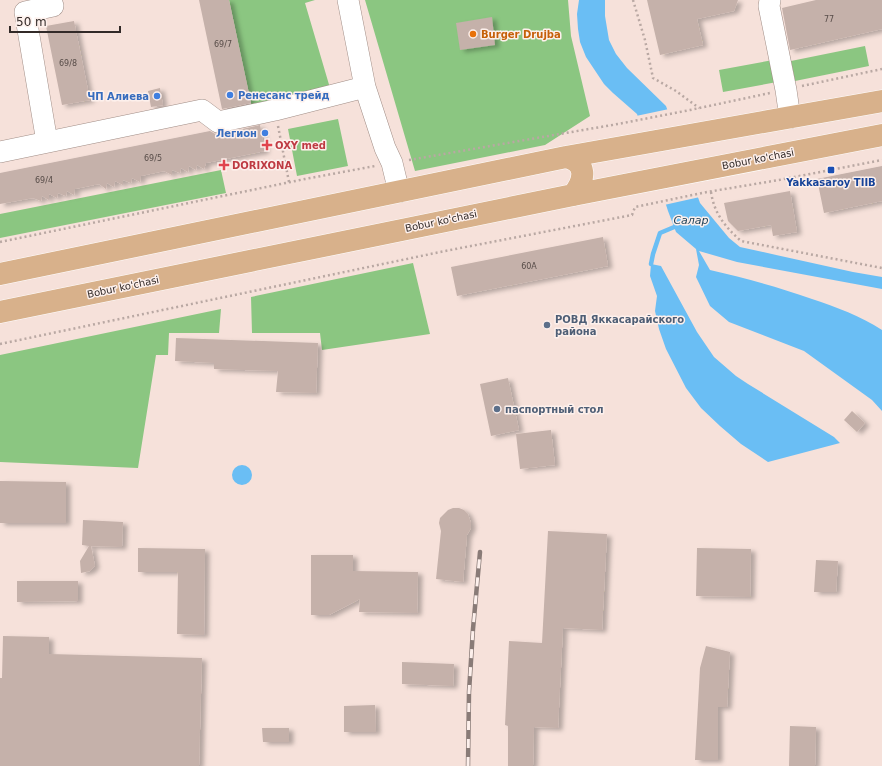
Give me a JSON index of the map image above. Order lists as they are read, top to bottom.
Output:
{
  "streets": {
    "main road": ["Bobur ko'chasi"]
  },
  "water": ["Салар"],
  "places": {
    "other": [
      "Burger Drujba",
      "Ренесанс трейд",
      "ЧП Алиева",
      "Легион",
      "РОВД Яккасарайского района",
      "паспортный стол"
    ],
    "health": ["OXY med", "DORIXONA"],
    "transit": ["Yakkasaroy TIIB"]
  },
  "house_numbers": [
    "77",
    "69/7",
    "69/8",
    "69/5",
    "69/4",
    "60A"
  ],
  "scale_bar": "50 m"
}
